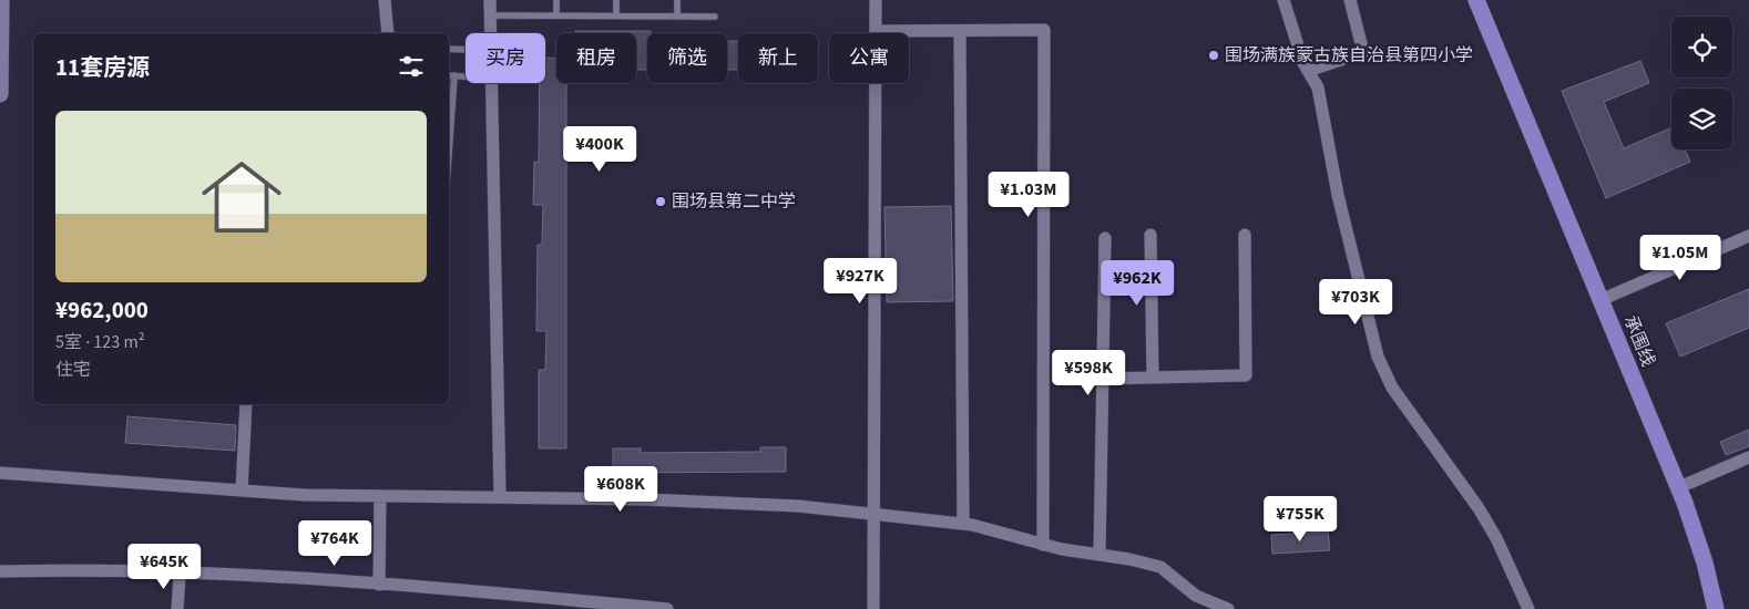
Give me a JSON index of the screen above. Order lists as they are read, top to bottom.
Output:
{
  "streets": {
    "highway": ["承围线"]
  },
  "places": ["围场满族蒙古族自治县第四小学", "围场县第二中学"],
  "page": {
    "chip": [
      "买房",
      "租房",
      "筛选",
      "新上",
      "公寓"
    ],
    "heading": "11套房源",
    "list": [
      {
        "name": "¥962,000",
        "note": "5室 · 123 m² · 住宅"
      }
    ],
    "price": [
      "¥400K",
      "¥1.03M",
      "¥1.05M",
      "¥927K",
      "¥962K",
      "¥703K",
      "¥598K",
      "¥608K",
      "¥755K",
      "¥764K",
      "¥645K"
    ]
  }
}
